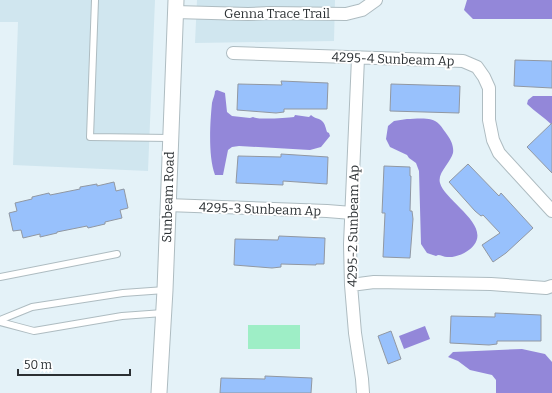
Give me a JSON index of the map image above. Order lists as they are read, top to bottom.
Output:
{
  "streets": {
    "street": [
      "Genna Trace Trail",
      "4295-4 Sunbeam Ap",
      "Sunbeam Road",
      "4295-3 Sunbeam Ap",
      "4295-2 Sunbeam Ap"
    ]
  },
  "crossings": [
    ["Genna Trace Trail", "Sunbeam Road"],
    ["4295-4 Sunbeam Ap", "4295-2 Sunbeam Ap"],
    ["Sunbeam Road", "4295-3 Sunbeam Ap"],
    ["4295-3 Sunbeam Ap", "4295-2 Sunbeam Ap"]
  ],
  "scale_bar": "50 m"
}
